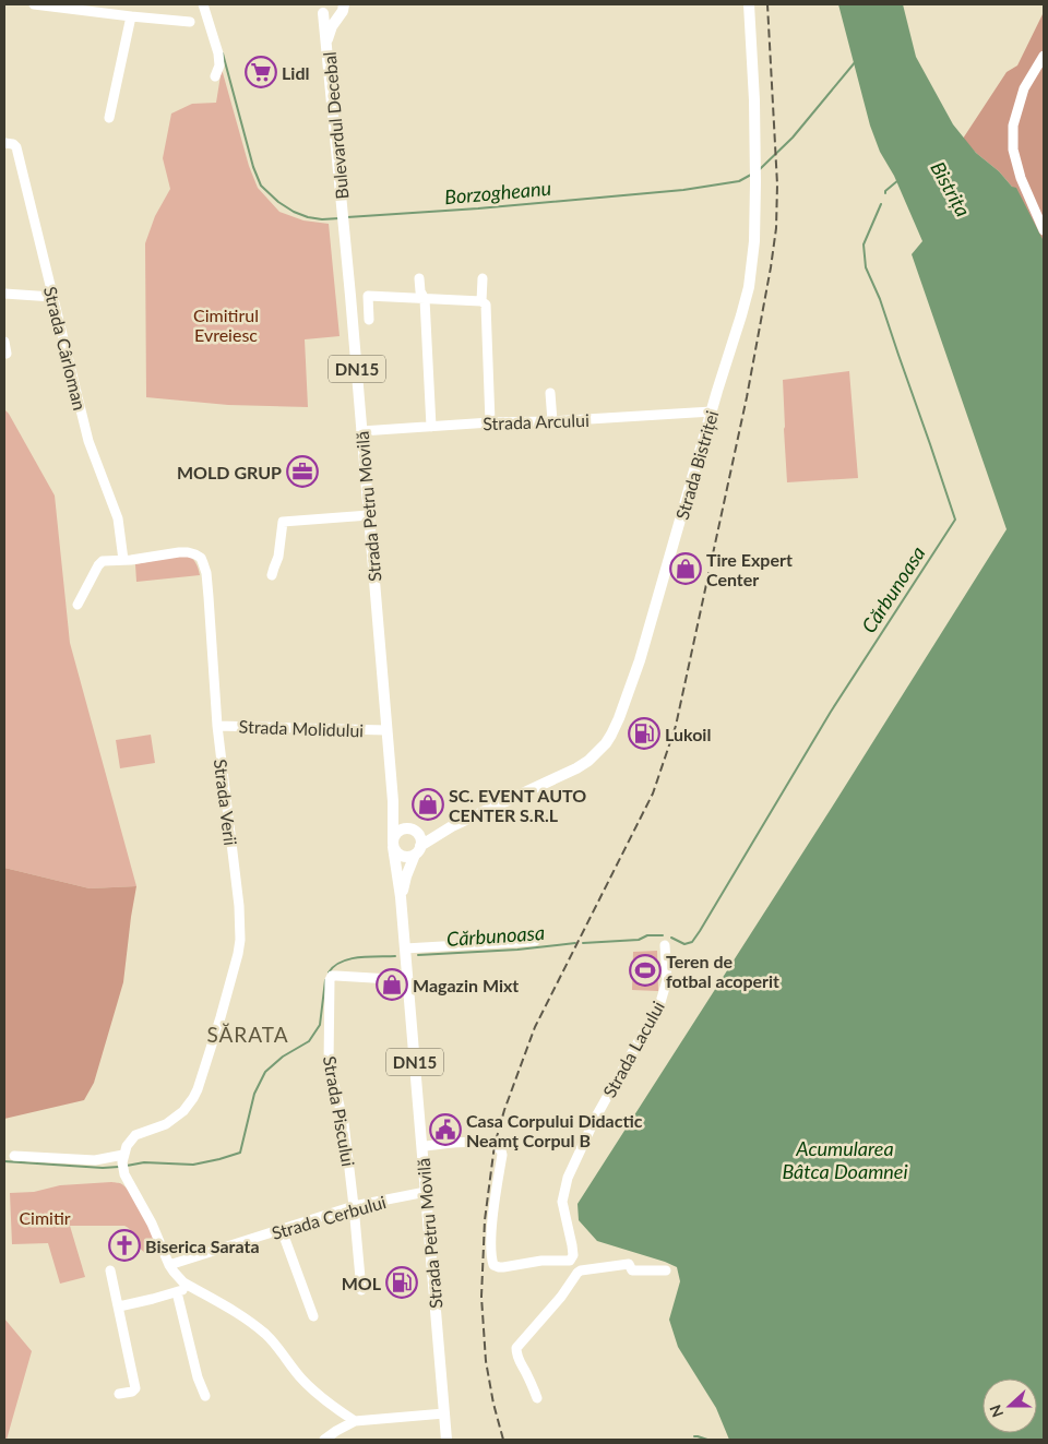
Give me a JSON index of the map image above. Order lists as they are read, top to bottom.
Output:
{
  "streets": {
    "main road": [
      "Bulevardul Decebal",
      "DN15",
      "Strada Bistriței",
      "Strada Petru Movilă"
    ],
    "street": [
      "Strada Cârloman",
      "Strada Arcului",
      "Strada Molidului",
      "Strada Verii",
      "Strada Lacului",
      "Strada Piscului",
      "Strada Cerbului"
    ]
  },
  "crossings": [
    ["Bulevardul Decebal", "DN15"],
    ["Bulevardul Decebal", "Strada Petru Movilă"],
    ["Strada Cârloman", "Strada Verii"],
    ["DN15", "Strada Bistriței"],
    ["DN15", "Strada Petru Movilă"],
    ["Strada Arcului", "Strada Bistriței"],
    ["Strada Arcului", "Strada Petru Movilă"],
    ["Strada Bistriței", "Strada Petru Movilă"],
    ["Strada Petru Movilă", "Strada Molidului"],
    ["Strada Petru Movilă", "Strada Piscului"],
    ["Strada Petru Movilă", "Strada Cerbului"],
    ["Strada Molidului", "Strada Verii"],
    ["Strada Piscului", "Strada Cerbului"]
  ],
  "districts": ["SĂRATA"],
  "water": [
    "Bistrița",
    "Borzogheanu",
    "Cărbunoasa",
    "Acumularea Bâtca Doamnei"
  ],
  "parks": ["Cimitirul Evreiesc", "Cimitir"],
  "places": {
    "supermarket": ["Lidl"],
    "office": ["MOLD GRUP"],
    "shop": ["Tire Expert Center", "SC. EVENT AUTO CENTER S.R.L", "Magazin Mixt"],
    "fuel station": ["Lukoil", "MOL"],
    "sports": ["Teren de fotbal acoperit"],
    "public building": ["Casa Corpului Didactic Neamţ Corpul B"],
    "church": ["Biserica Sarata"]
  },
  "north": "left"
}
